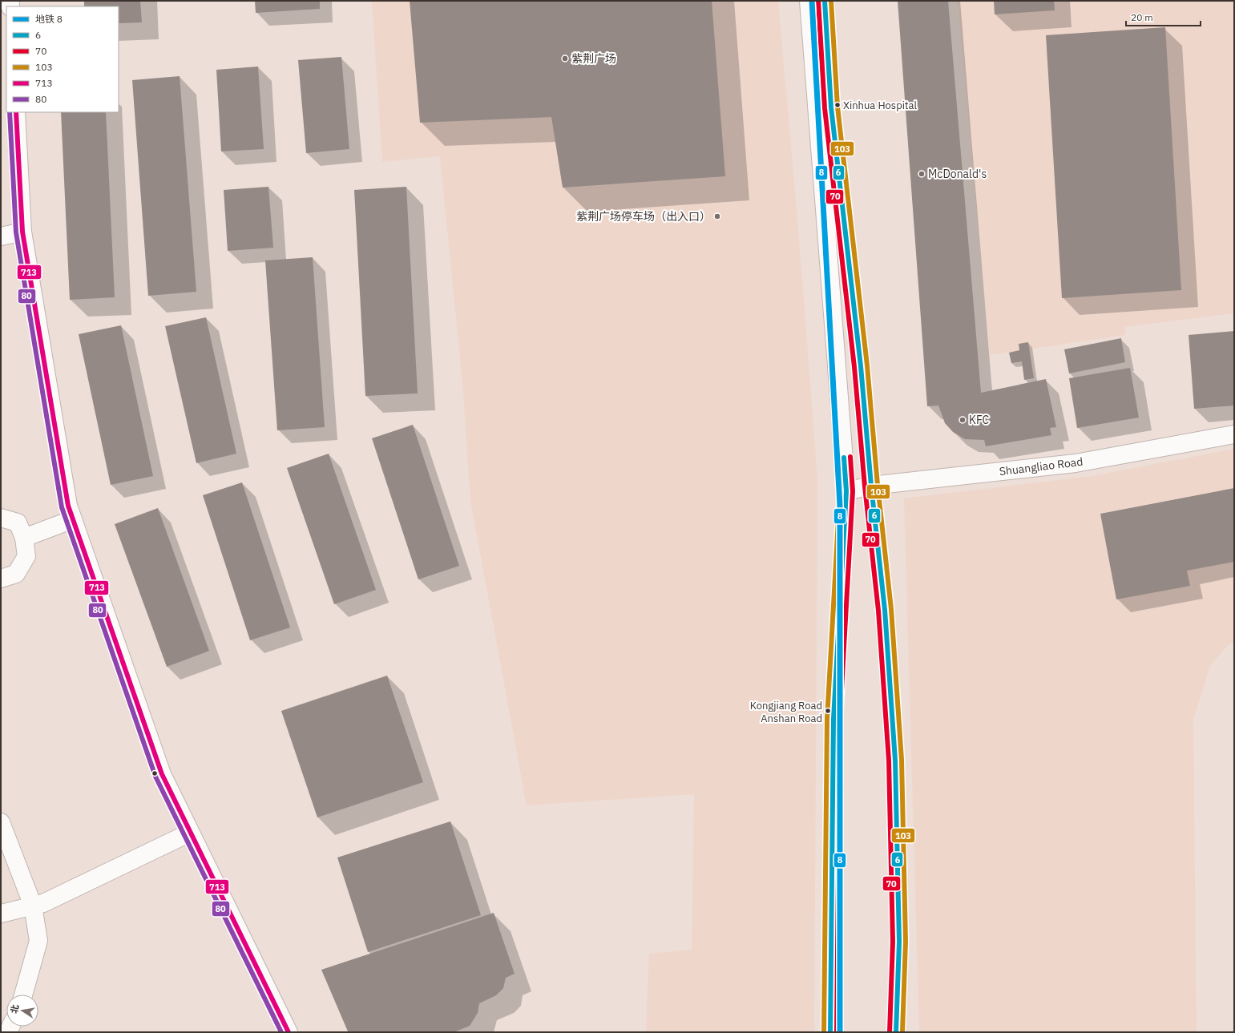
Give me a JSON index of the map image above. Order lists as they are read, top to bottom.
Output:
{
  "streets": {
    "main road": ["Shuangliao Road"]
  },
  "places": [
    "紫荆广场",
    "Xinhua Hospital",
    "McDonald's",
    "紫荆广场停车场（出入口）",
    "KFC",
    "Kongjiang Road Anshan Road"
  ],
  "lines": [
    "metro line 8",
    "transit line 6",
    "transit line 70",
    "transit line 103",
    "transit line 713",
    "transit line 80"
  ],
  "legend": [
    "地铁 8",
    "6",
    "70",
    "103",
    "713",
    "80"
  ],
  "scale_bar": "20 m",
  "north": "left"
}
